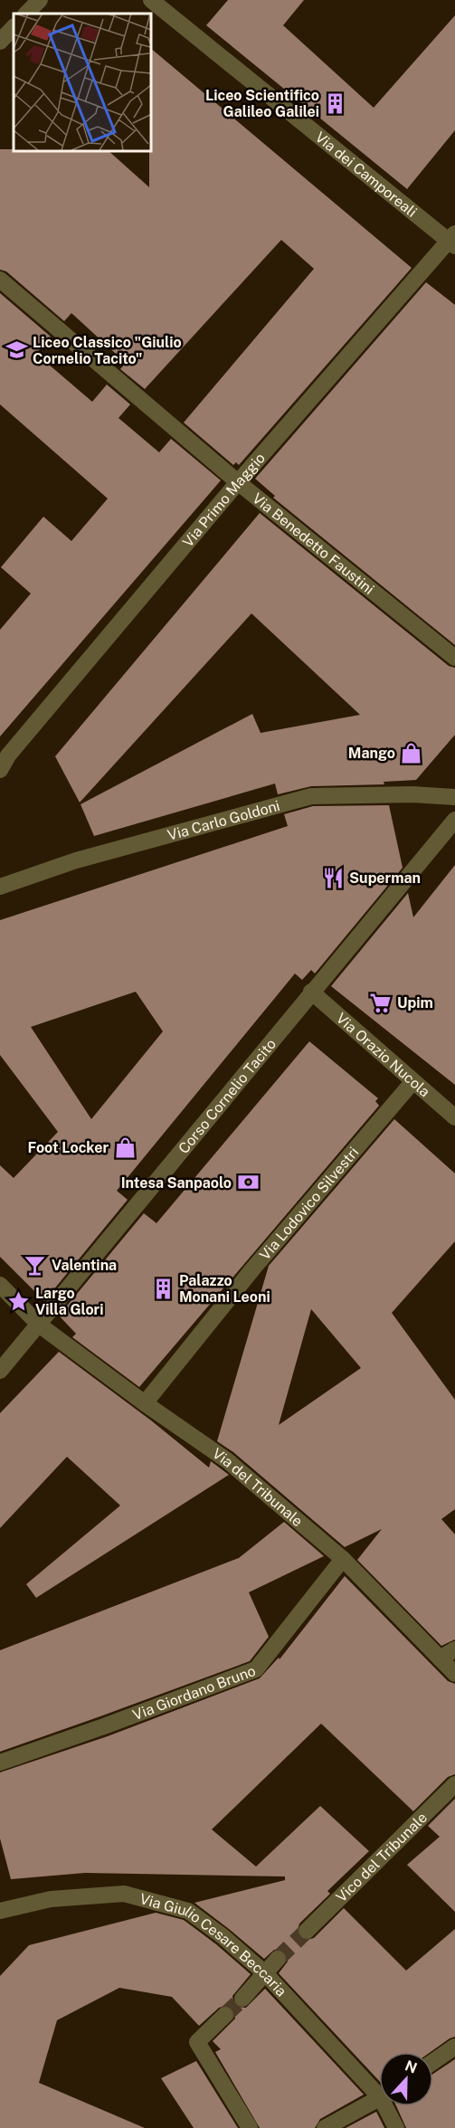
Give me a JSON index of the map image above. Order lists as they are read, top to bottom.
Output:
{
  "streets": {
    "street": [
      "Via dei Camporeali",
      "Via Primo Maggio",
      "Via Benedetto Faustini",
      "Via Carlo Goldoni",
      "Via Orazio Nucola",
      "Corso Cornelio Tacito",
      "Via Lodovico Silvestri",
      "Via del Tribunale",
      "Via Giordano Bruno",
      "Vico del Tribunale",
      "Via Giulio Cesare Beccaria"
    ]
  },
  "crossings": [
    ["Via dei Camporeali", "Via Primo Maggio"],
    ["Via Primo Maggio", "Via Benedetto Faustini"],
    ["Via Orazio Nucola", "Corso Cornelio Tacito"],
    ["Via Orazio Nucola", "Via Lodovico Silvestri"],
    ["Corso Cornelio Tacito", "Via del Tribunale"],
    ["Via Lodovico Silvestri", "Via del Tribunale"],
    ["Via del Tribunale", "Via Giordano Bruno"]
  ],
  "places": {
    "building": ["Liceo Scientifico Galileo Galilei", "Palazzo Monani Leoni"],
    "school or university": ["Liceo Classico \"Giulio Cornelio Tacito\""],
    "shop": ["Mango", "Foot Locker"],
    "restaurant": ["Superman"],
    "supermarket": ["Upim"],
    "bank": ["Intesa Sanpaolo"],
    "bar": ["Valentina"],
    "place": ["Largo Villa Glori"]
  },
  "north": "top"
}
